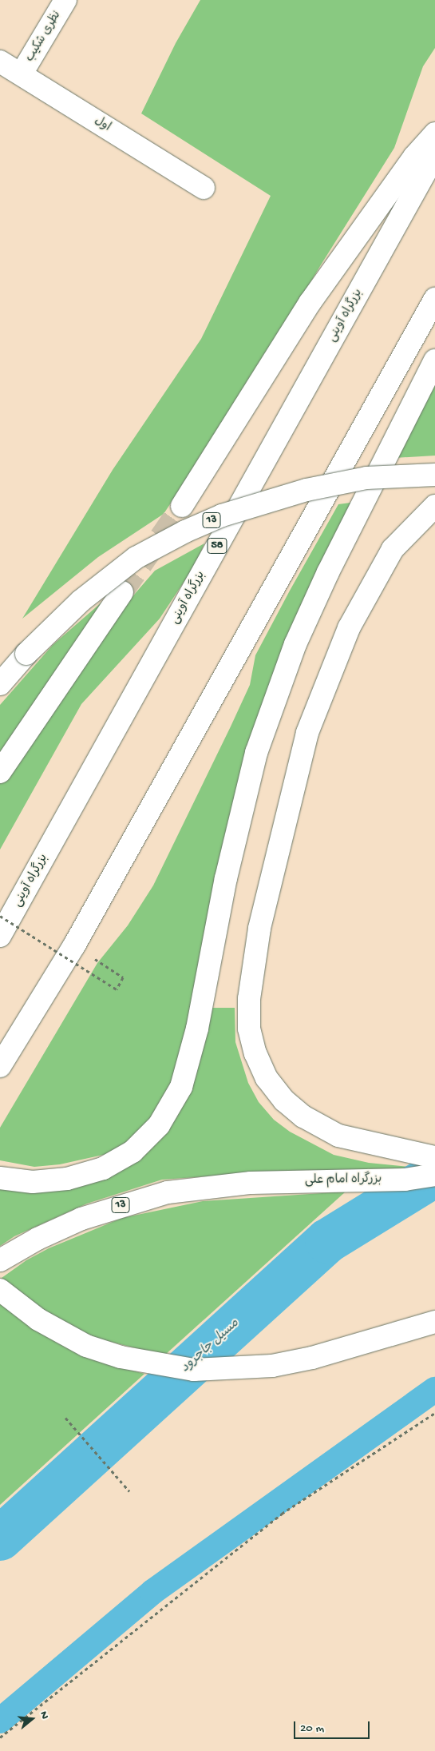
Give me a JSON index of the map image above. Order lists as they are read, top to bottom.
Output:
{
  "streets": {
    "main road": [
      "نظری شکیب",
      "اول",
      "بزرگراه آوینی",
      "13",
      "58",
      "بزرگراه امام علی"
    ]
  },
  "crossings": [
    ["نظری شکیب", "اول"]
  ],
  "water": ["مسیل جاجرود"],
  "scale_bar": "20 m",
  "north": "right"
}
